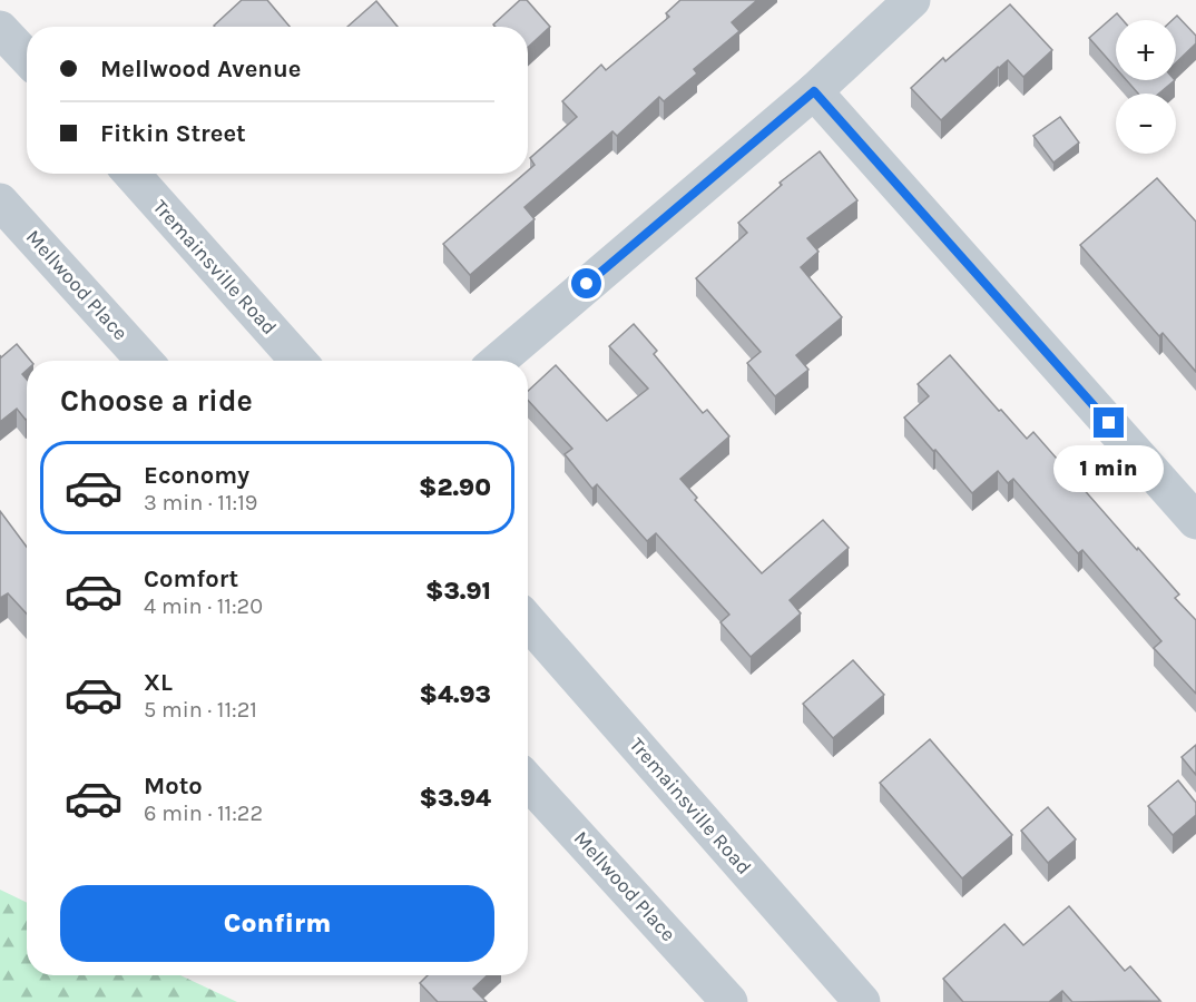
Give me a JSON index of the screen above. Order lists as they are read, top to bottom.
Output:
{
  "streets": {
    "street": ["Tremainsville Road", "Mellwood Place"]
  },
  "page": {
    "map_buttons": ["+", "−"],
    "banner": ["Mellwood Avenue", "Fitkin Street"],
    "heading": "Choose a ride",
    "list": [
      {
        "name": "Economy",
        "note": "3 min · 11:19",
        "value": "$2.90"
      },
      {
        "name": "Comfort",
        "note": "4 min · 11:20",
        "value": "$3.91"
      },
      {
        "name": "XL",
        "note": "5 min · 11:21",
        "value": "$4.93"
      },
      {
        "name": "Moto",
        "note": "6 min · 11:22",
        "value": "$3.94"
      }
    ],
    "bubble": "1 min",
    "buttons": "Confirm"
  }
}
